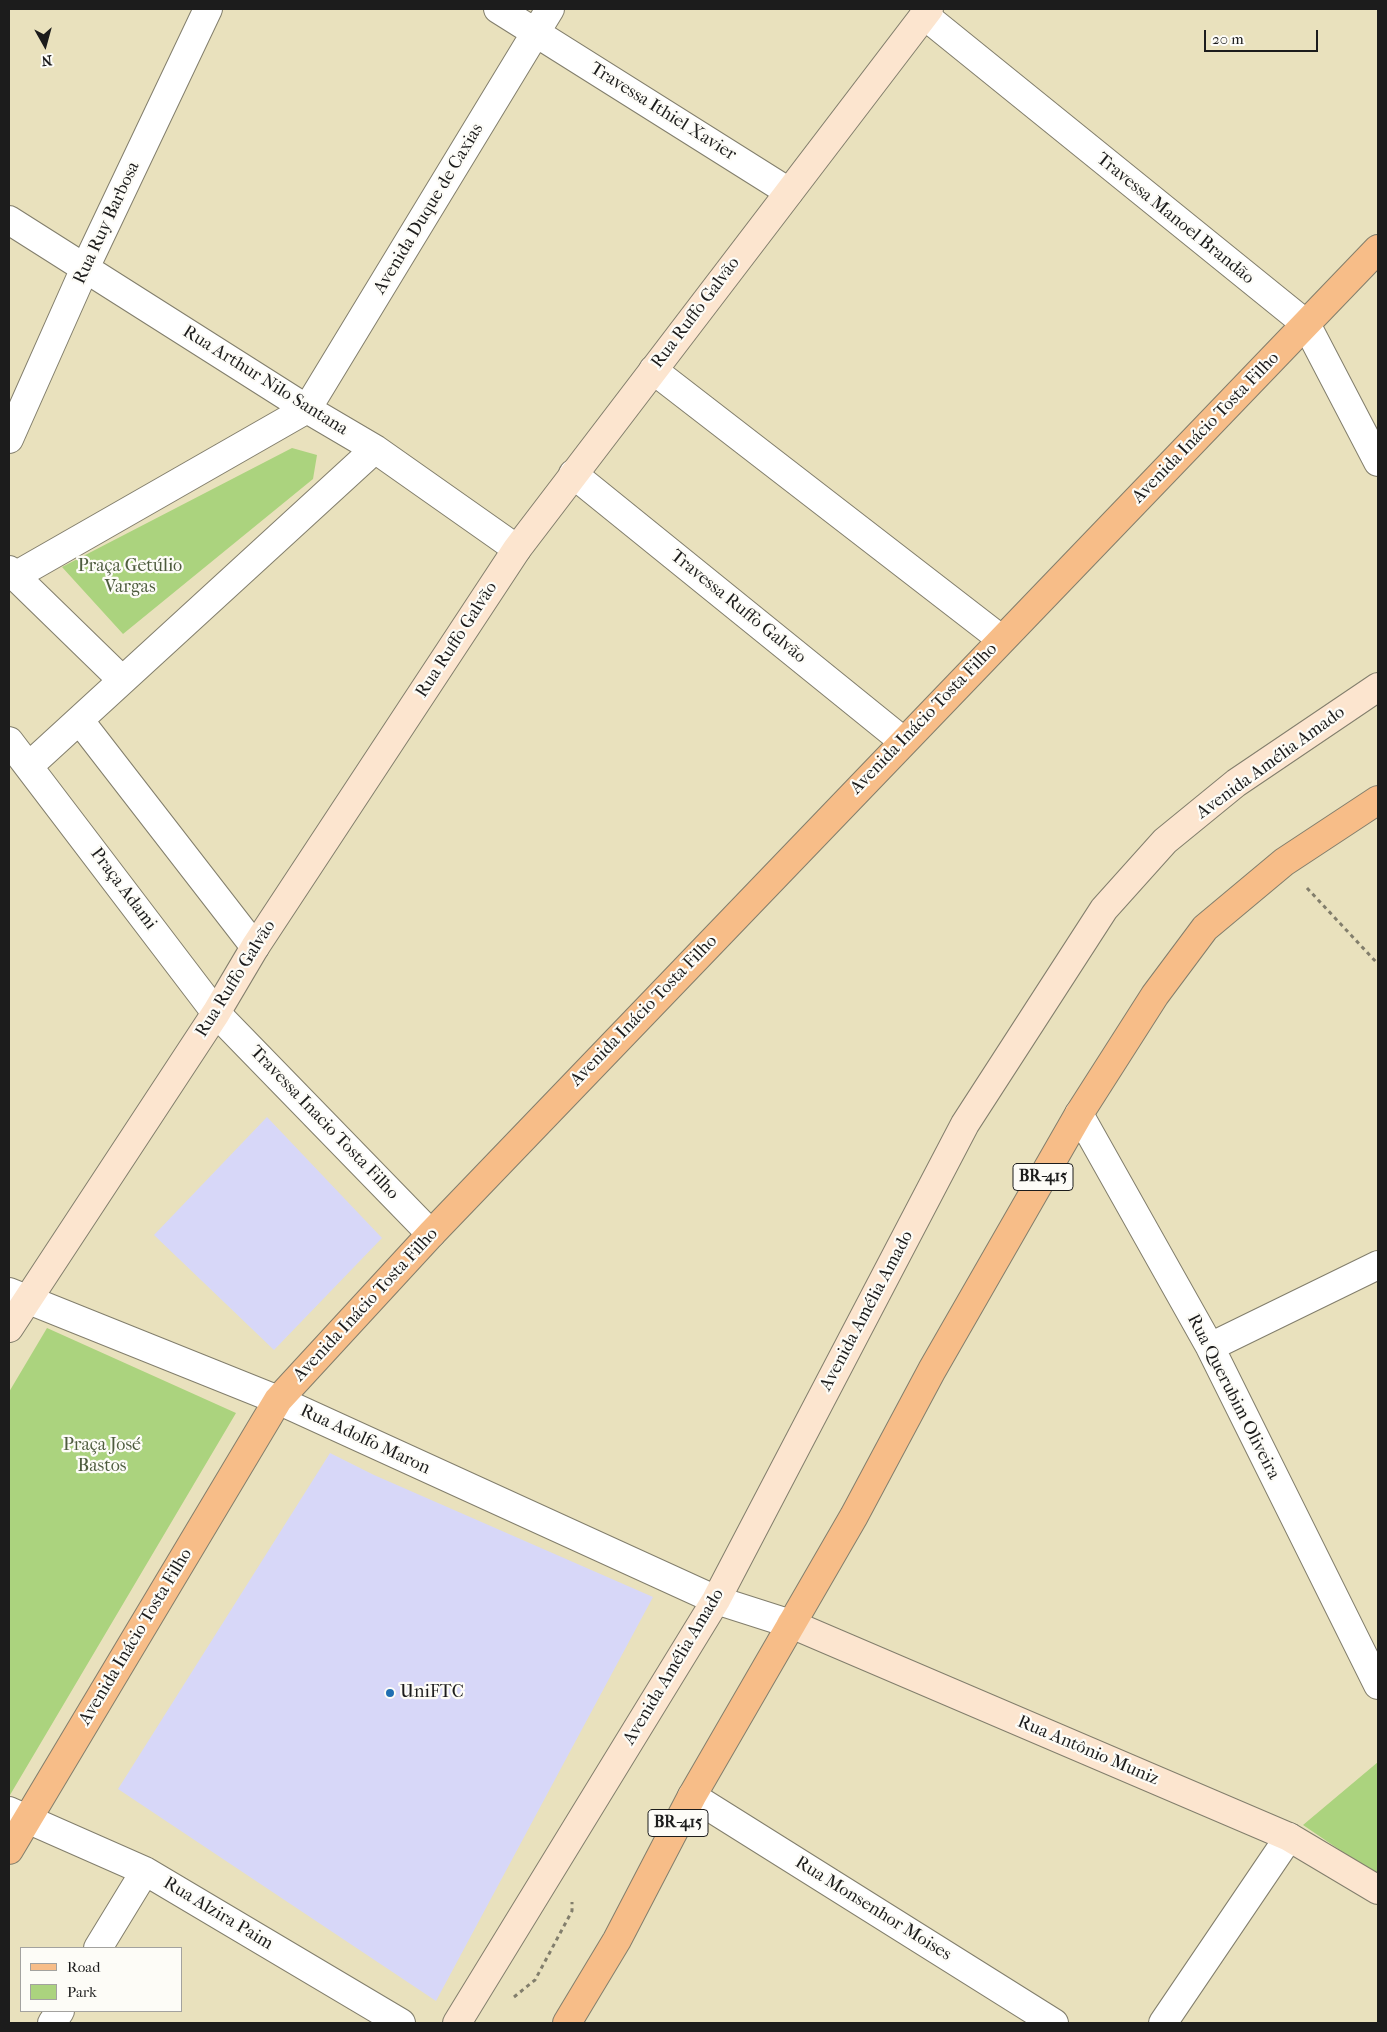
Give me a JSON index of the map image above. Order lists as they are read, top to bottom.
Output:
{
  "streets": {
    "main road": ["Avenida Inácio Tosta Filho", "BR-415"],
    "street": [
      "Travessa Ithiel Xavier",
      "Avenida Duque de Caxias",
      "Travessa Manoel Brandão",
      "Rua Ruy Barbosa",
      "Rua Ruffo Galvão",
      "Rua Arthur Nilo Santana",
      "Travessa Ruffo Galvão",
      "Avenida Amélia Amado",
      "Praça Adami",
      "Travessa Inacio Tosta Filho",
      "Rua Querubim Oliveira",
      "Rua Adolfo Maron",
      "Rua Antônio Muniz",
      "Rua Monsenhor Moises",
      "Rua Alzira Paim"
    ]
  },
  "crossings": [
    ["Travessa Ithiel Xavier", "Avenida Duque de Caxias"],
    ["Travessa Ithiel Xavier", "Rua Ruffo Galvão"],
    ["Avenida Duque de Caxias", "Rua Arthur Nilo Santana"],
    ["Travessa Manoel Brandão", "Rua Ruffo Galvão"],
    ["Travessa Manoel Brandão", "Avenida Inácio Tosta Filho"],
    ["Rua Ruy Barbosa", "Rua Arthur Nilo Santana"],
    ["Rua Ruffo Galvão", "Rua Arthur Nilo Santana"],
    ["Rua Ruffo Galvão", "Travessa Ruffo Galvão"],
    ["Rua Ruffo Galvão", "Praça Adami"],
    ["Rua Ruffo Galvão", "Travessa Inacio Tosta Filho"],
    ["Rua Ruffo Galvão", "Rua Adolfo Maron"],
    ["Avenida Inácio Tosta Filho", "Travessa Ruffo Galvão"],
    ["Avenida Inácio Tosta Filho", "Travessa Inacio Tosta Filho"],
    ["Avenida Inácio Tosta Filho", "Rua Adolfo Maron"],
    ["Avenida Inácio Tosta Filho", "Rua Alzira Paim"],
    ["Avenida Amélia Amado", "Rua Adolfo Maron"],
    ["Praça Adami", "Travessa Inacio Tosta Filho"],
    ["BR-415", "Rua Querubim Oliveira"],
    ["BR-415", "Rua Adolfo Maron"],
    ["BR-415", "Rua Antônio Muniz"],
    ["BR-415", "Rua Monsenhor Moises"],
    ["Rua Adolfo Maron", "Rua Antônio Muniz"]
  ],
  "parks": ["Praça Getúlio Vargas", "Praça José Bastos"],
  "places": ["UniFTC"],
  "legend": ["Road", "Park"],
  "scale_bar": "20 m",
  "north": "bottom"
}
